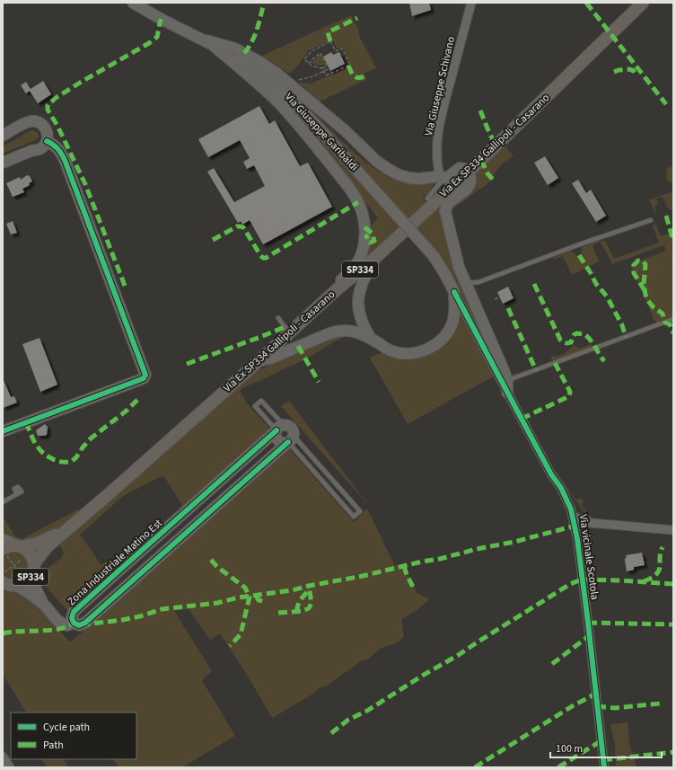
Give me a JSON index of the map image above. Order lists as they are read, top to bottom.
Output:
{
  "streets": {
    "main road": [
      "Via Giuseppe Garibaldi",
      "Via Ex SP334 Gallipoli - Casarano",
      "SP334",
      "Zona Industriale Matino Est"
    ],
    "street": ["Via Giuseppe Schivano", "Via vicinale Scotola"]
  },
  "crossings": [
    ["Via Giuseppe Garibaldi", "Via vicinale Scotola"],
    ["Via Ex SP334 Gallipoli - Casarano", "SP334"],
    ["Via Ex SP334 Gallipoli - Casarano", "Zona Industriale Matino Est"],
    ["SP334", "Zona Industriale Matino Est"]
  ],
  "legend": ["Cycle path", "Path"],
  "scale_bar": "100 m"
}
